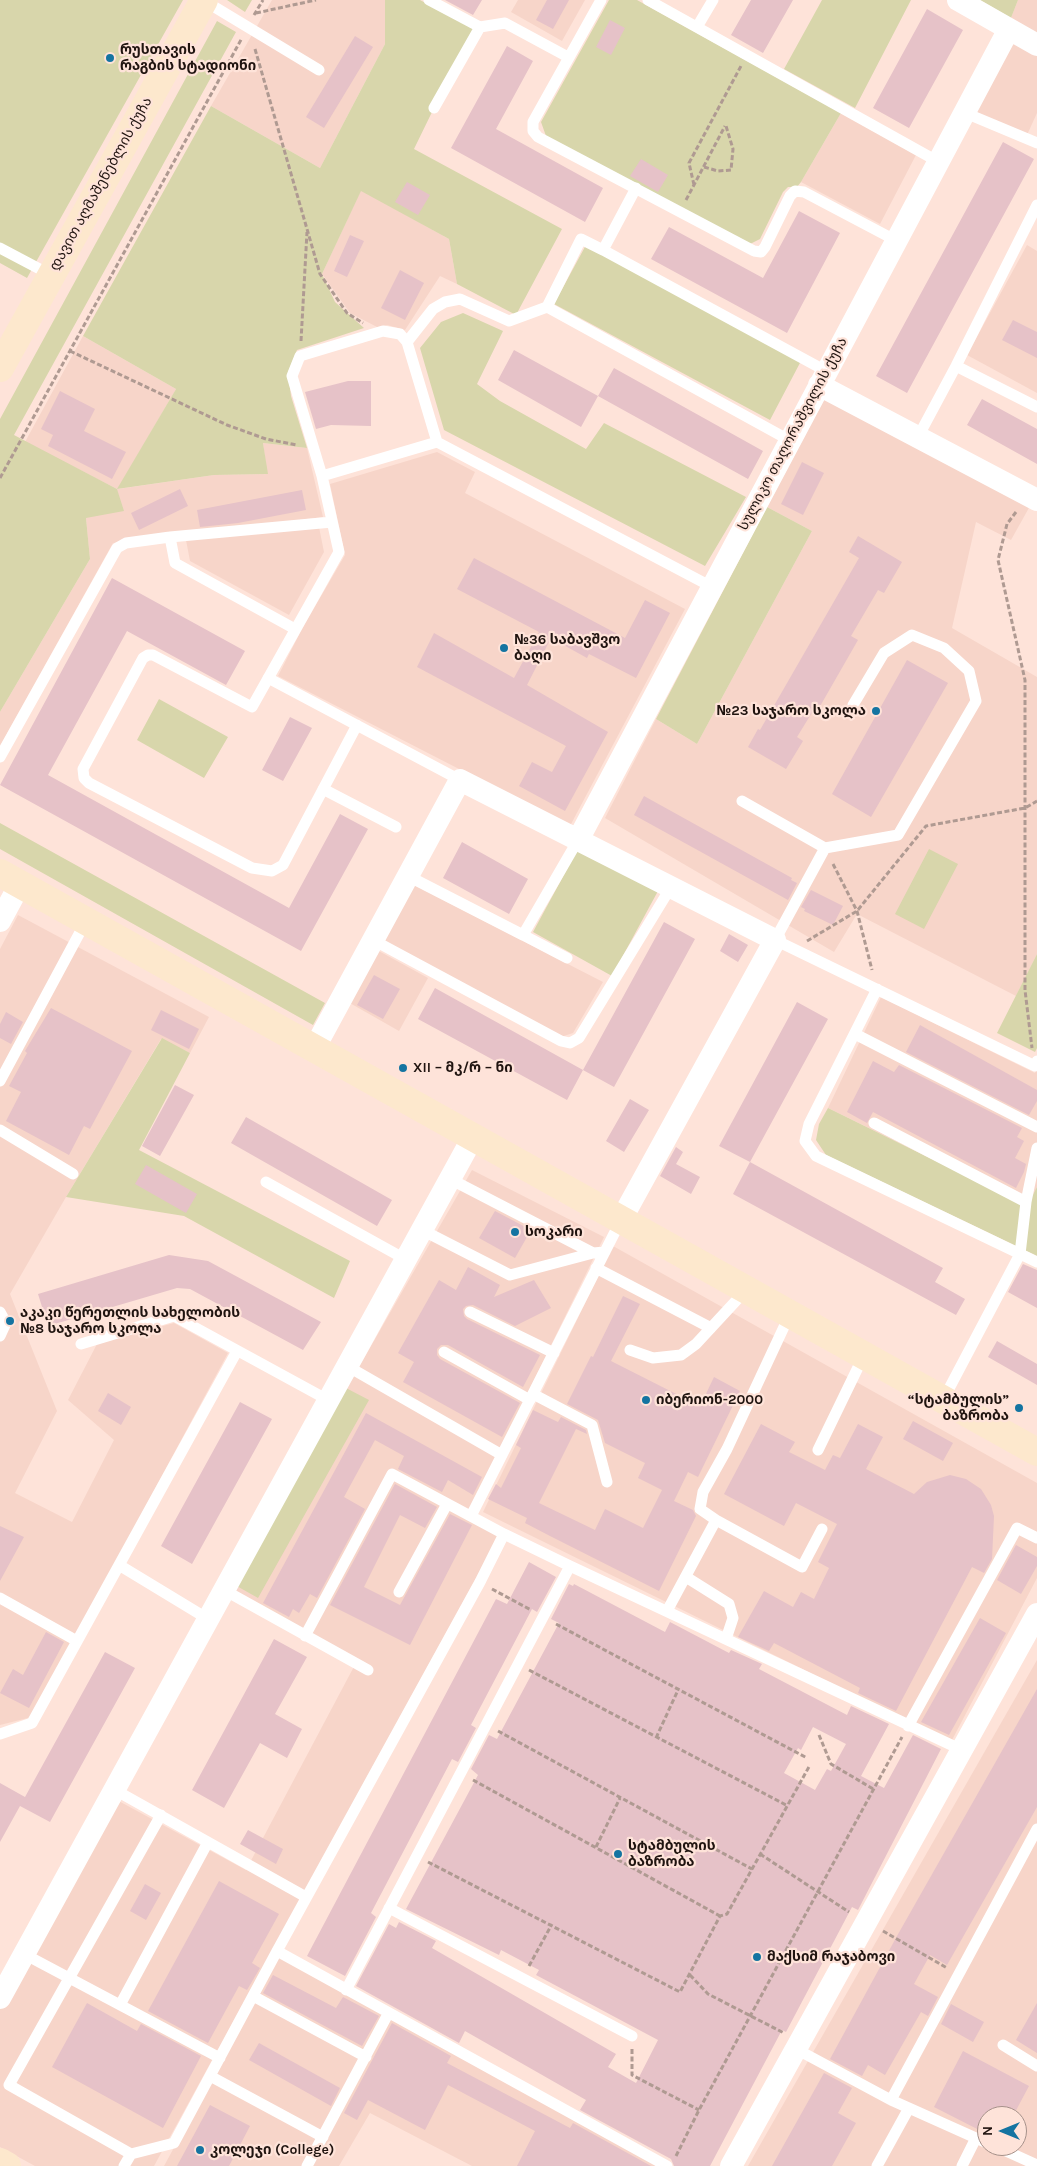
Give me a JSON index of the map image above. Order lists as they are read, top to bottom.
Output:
{
  "streets": {
    "street": ["დავით აღმაშენებლის ქუჩა", "სულიკო თაღორაშვილის ქუჩა"]
  },
  "places": [
    "რუსთავის რაგბის სტადიონი",
    "№36 საბავშვო ბაღი",
    "№23 საჯარო სკოლა",
    "XII – მკ/რ – ნი",
    "სოკარი",
    "აკაკი წერეთლის სახელობის №8 საჯარო სკოლა",
    "იბერიონ-2000",
    "“სტამბულის” ბაზრობა",
    "სტამბულის ბაზრობა",
    "მაქსიმ რაჯაბოვი",
    "კოლეჯი (College)"
  ],
  "north": "left"
}
